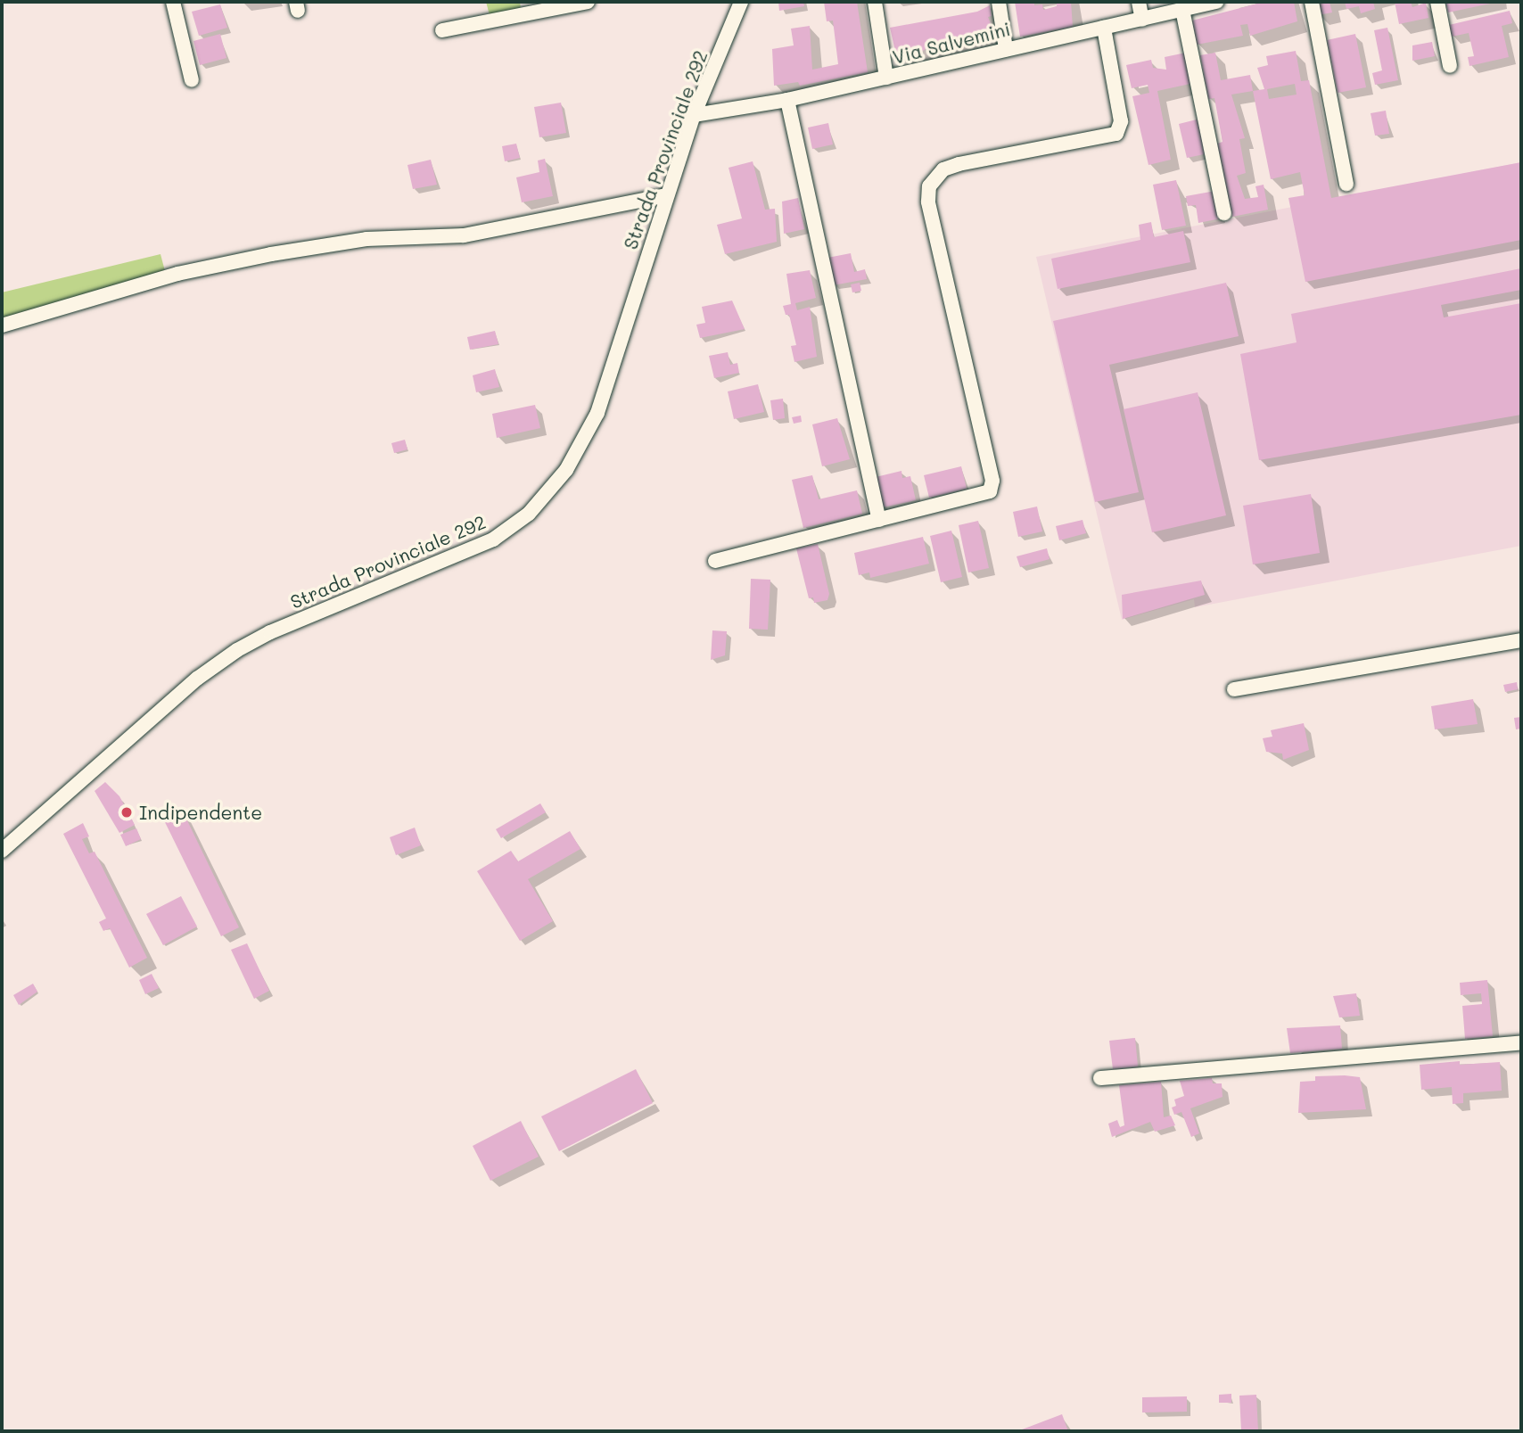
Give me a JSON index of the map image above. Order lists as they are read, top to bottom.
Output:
{
  "streets": {
    "street": ["Via Salvemini", "Strada Provinciale 292"]
  },
  "crossings": [
    ["Via Salvemini", "Strada Provinciale 292"]
  ],
  "places": ["Indipendente"]
}
